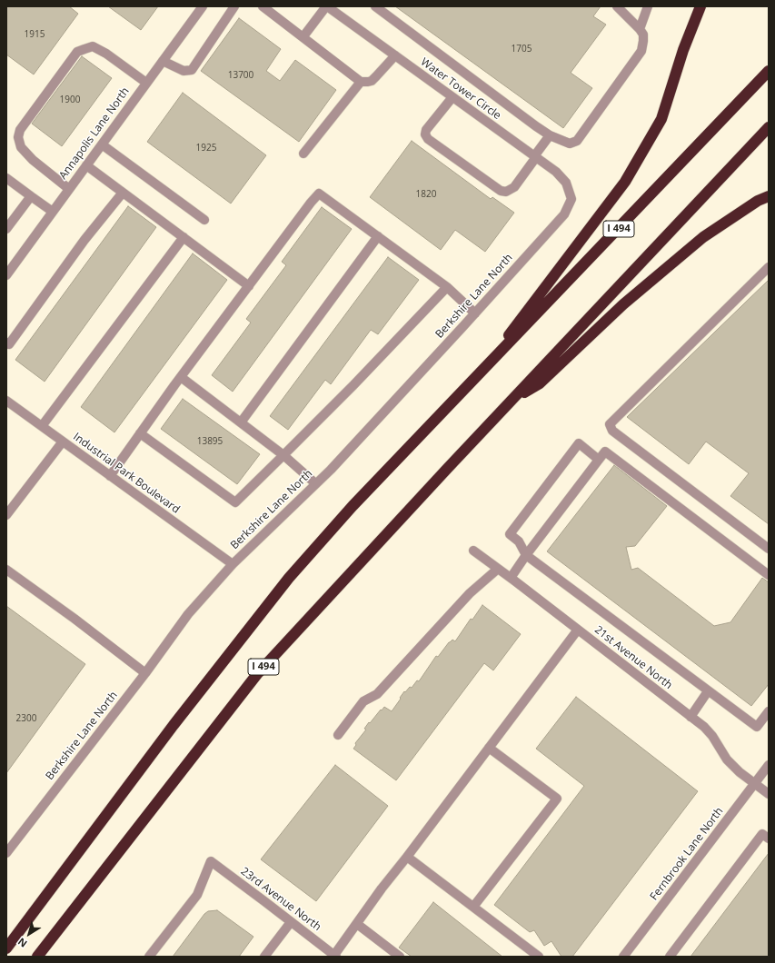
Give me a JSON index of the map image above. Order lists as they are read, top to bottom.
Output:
{
  "streets": {
    "highway": ["I 494"],
    "street": [
      "Water Tower Circle",
      "Annapolis Lane North",
      "Berkshire Lane North",
      "Industrial Park Boulevard",
      "21st Avenue North",
      "Fernbrook Lane North",
      "23rd Avenue North"
    ]
  },
  "crossings": [
    ["Water Tower Circle", "Berkshire Lane North"],
    ["Berkshire Lane North", "Industrial Park Boulevard"],
    ["21st Avenue North", "Fernbrook Lane North"]
  ],
  "house_numbers": [
    "1915",
    "1705",
    "13700",
    "1900",
    "1925",
    "1820",
    "13895",
    "2300"
  ],
  "north": "bottom left"
}
